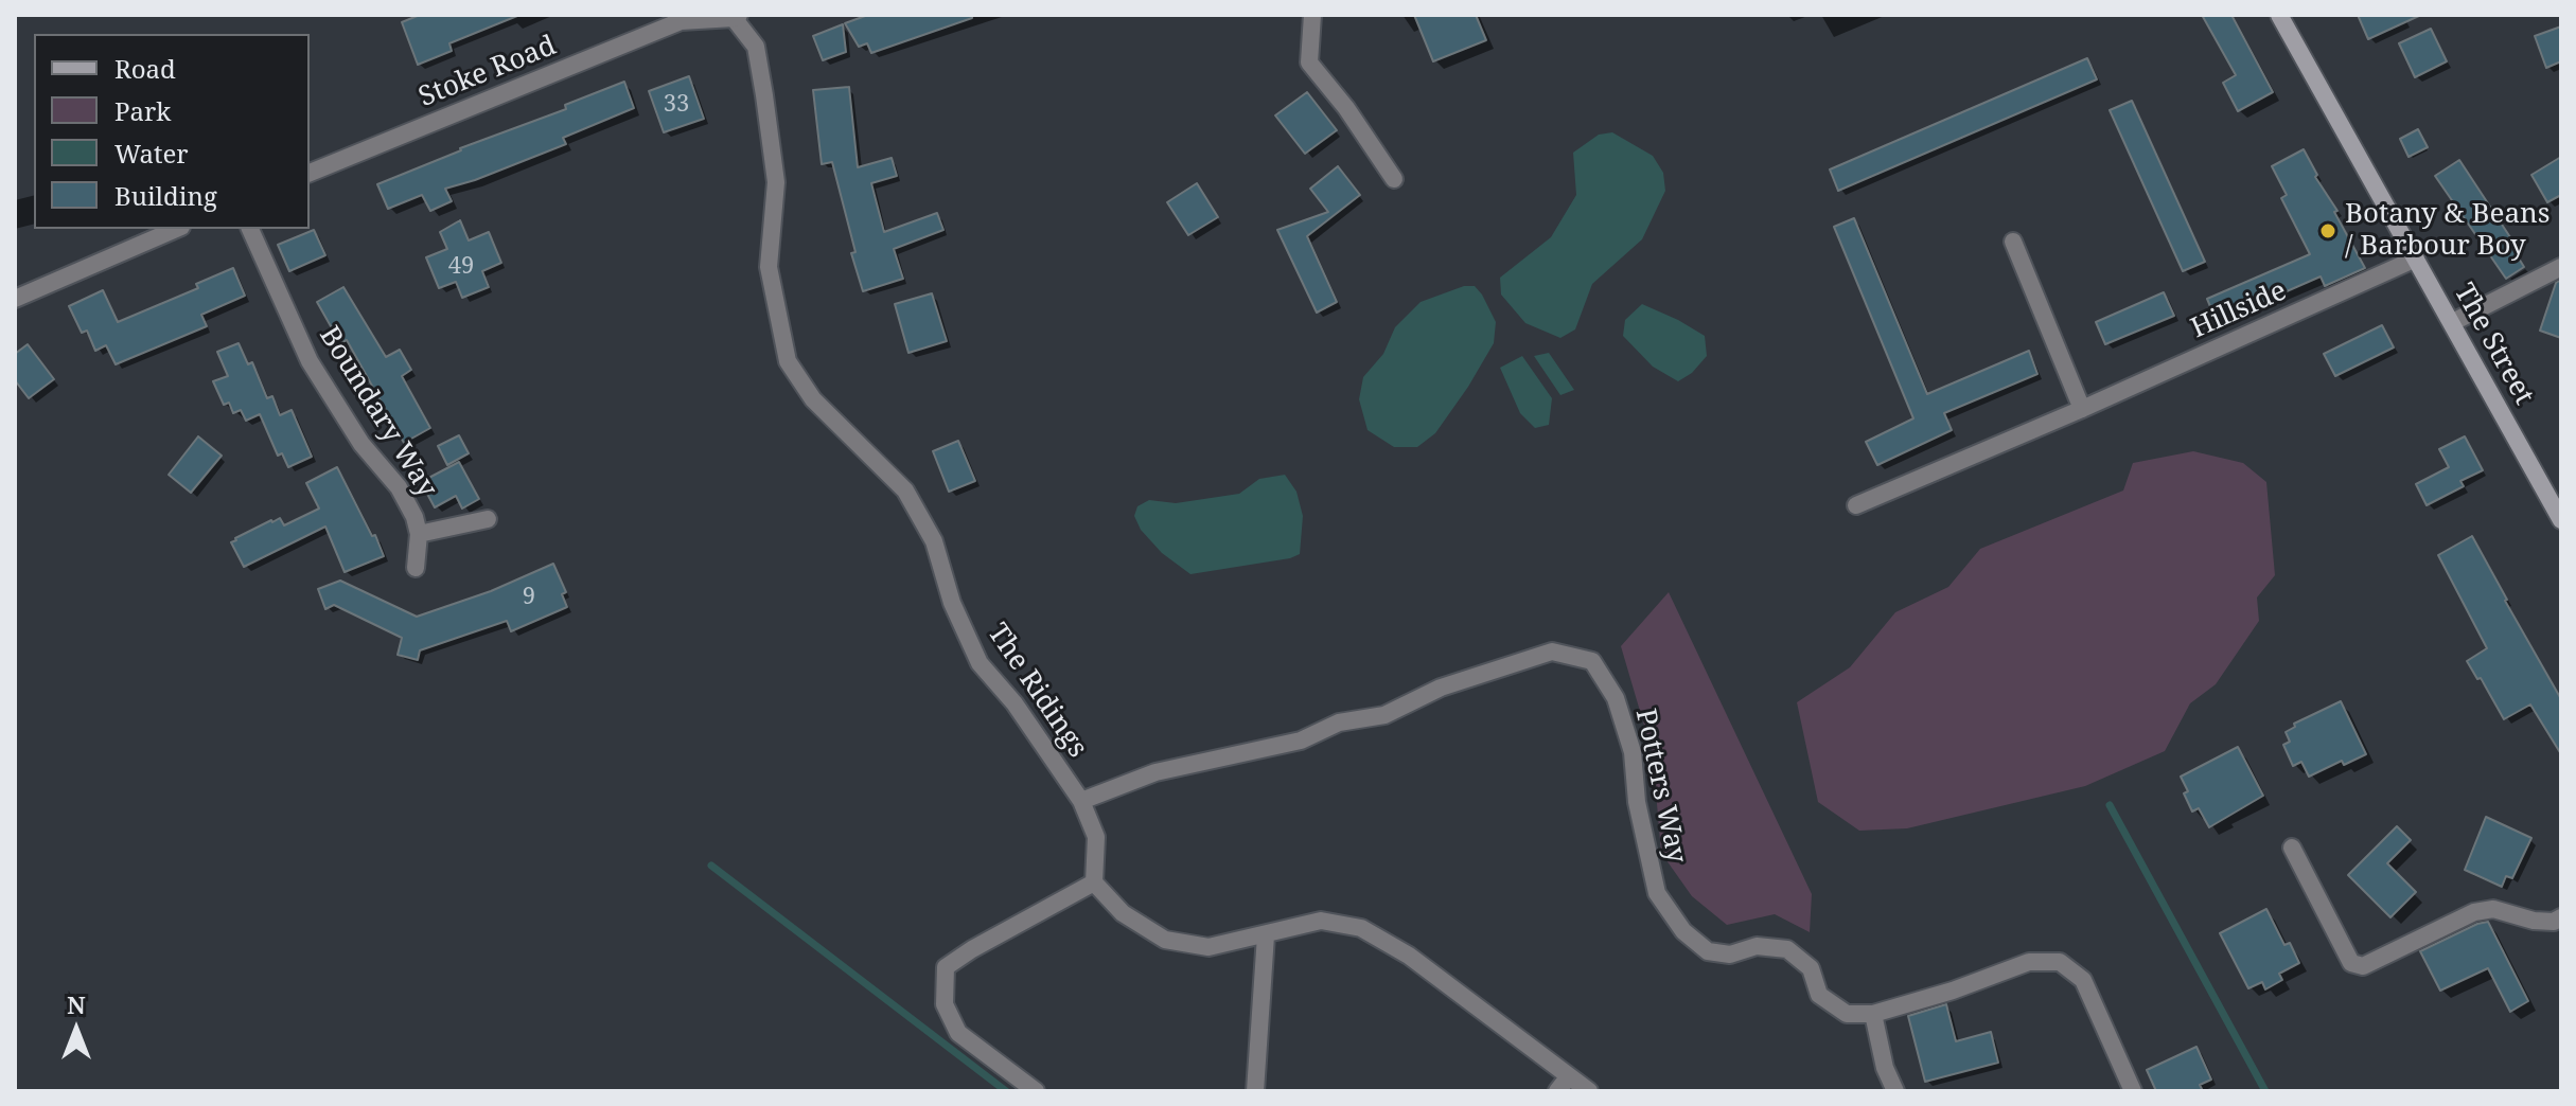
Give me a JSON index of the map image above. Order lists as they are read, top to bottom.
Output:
{
  "streets": {
    "main road": ["The Street"],
    "street": [
      "Stoke Road",
      "Hillside",
      "Boundary Way",
      "The Ridings",
      "Potters Way"
    ]
  },
  "crossings": [
    ["Stoke Road", "The Ridings"],
    ["Hillside", "The Street"],
    ["The Ridings", "Potters Way"]
  ],
  "places": ["Botany & Beans / Barbour Boy"],
  "house_numbers": ["33", "49", "9"],
  "legend": [
    "Road",
    "Park",
    "Water",
    "Building"
  ],
  "north": "top"
}
